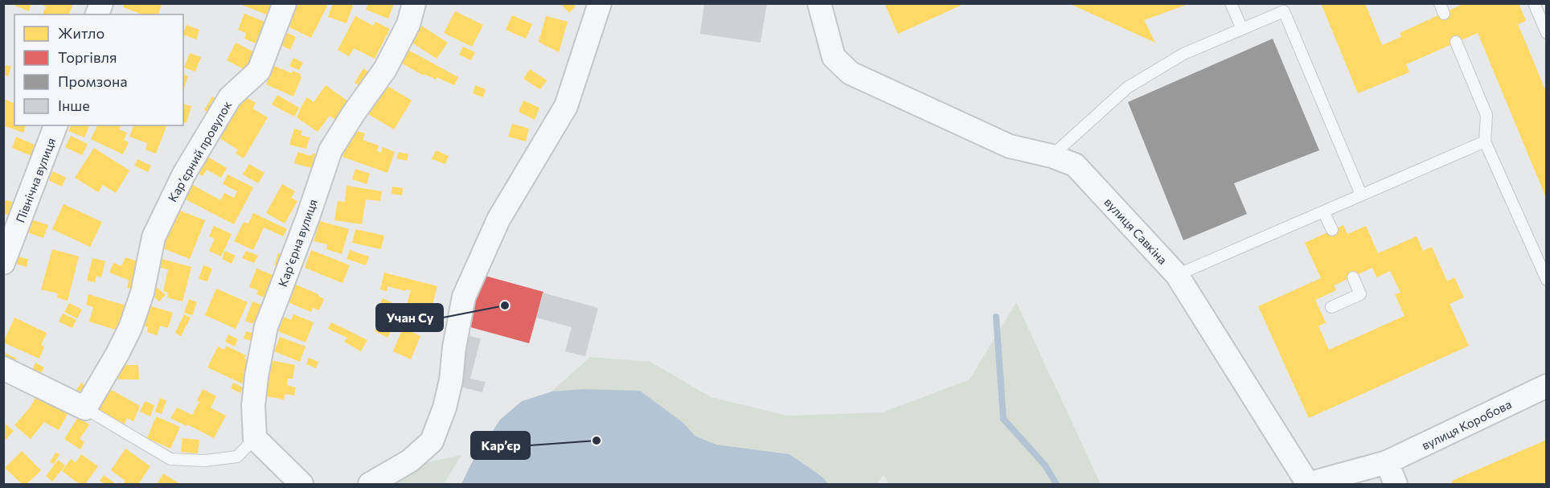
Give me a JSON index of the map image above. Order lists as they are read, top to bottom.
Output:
{
  "streets": {
    "street": [
      "Карʼєрний провулок",
      "Північна вулиця",
      "вулиця Савкіна",
      "Карʼєрна вулиця",
      "вулиця Коробова"
    ]
  },
  "crossings": [
    ["вулиця Савкіна", "вулиця Коробова"]
  ],
  "places": ["Учан Су", "Кар’єр"],
  "legend": [
    "Житло",
    "Торгівля",
    "Промзона",
    "Інше"
  ]
}
